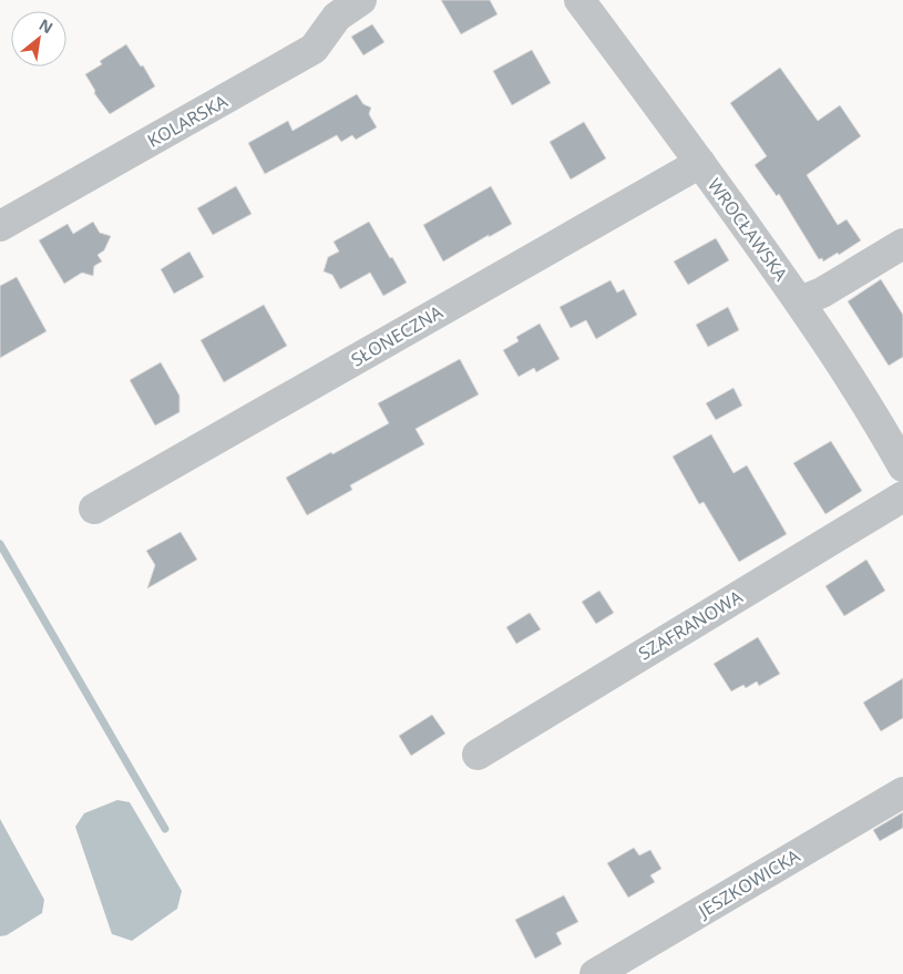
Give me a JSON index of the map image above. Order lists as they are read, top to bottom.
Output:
{
  "streets": {
    "street": [
      "KOLARSKA",
      "WROCŁAWSKA",
      "SŁONECZNA",
      "SZAFRANOWA",
      "JESZKOWICKA"
    ]
  },
  "crossings": [
    ["WROCŁAWSKA", "SŁONECZNA"]
  ],
  "north": "top right"
}
